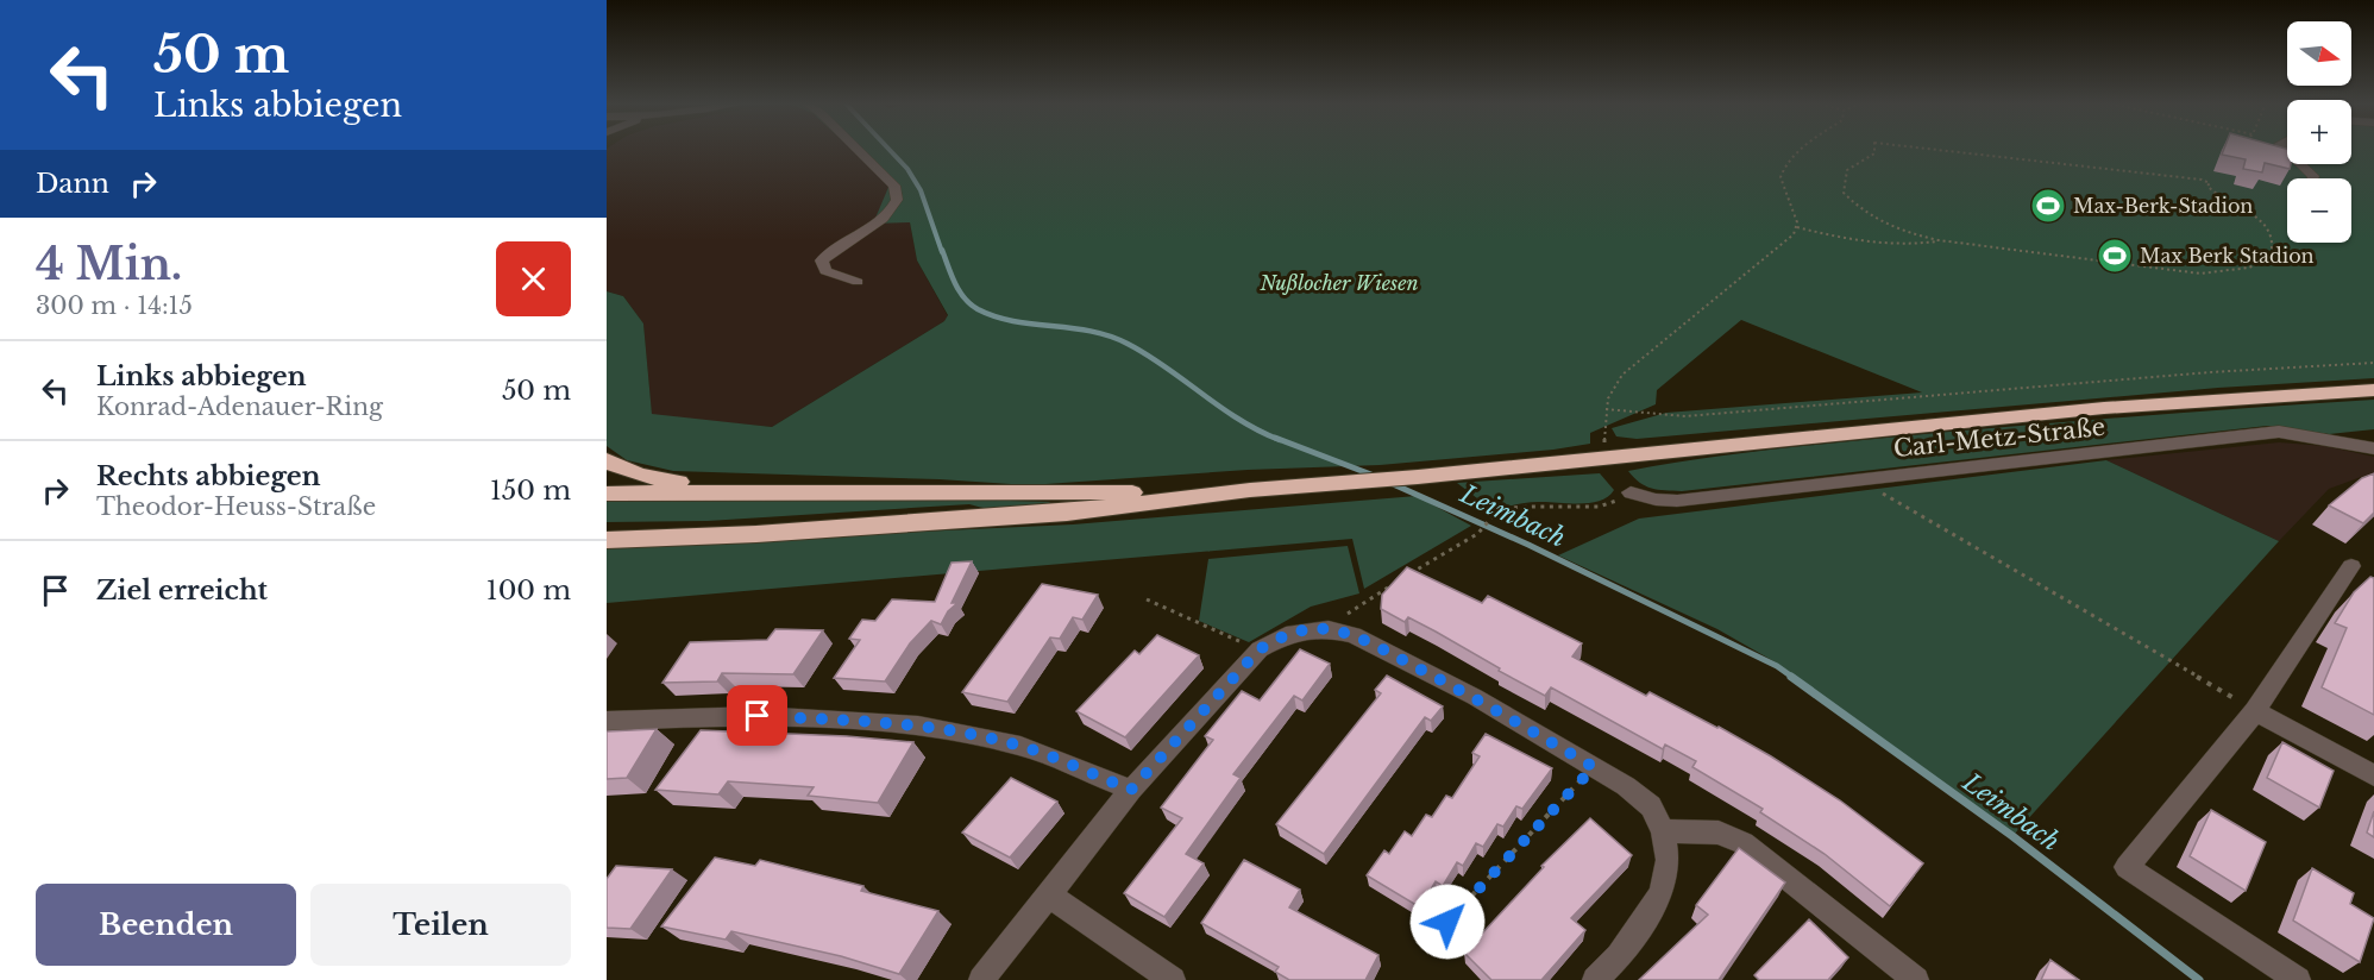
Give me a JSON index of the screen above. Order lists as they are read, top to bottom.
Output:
{
  "streets": {
    "street": ["Carl-Metz-Straße"]
  },
  "water": ["Leimbach"],
  "parks": ["Nußlocher Wiesen"],
  "places": {
    "sports": ["Max-Berk-Stadion", "Max Berk Stadion"]
  },
  "north": "right",
  "page": {
    "turn": ["50 m", "Links abbiegen"],
    "map_buttons": ["+", "−"],
    "then": "Dann",
    "heading": ["4 Min.", "300 m · 14:15"],
    "list": [
      {
        "name": "Links abbiegen",
        "note": "Konrad-Adenauer-Ring",
        "value": "50 m"
      },
      {
        "name": "Rechts abbiegen",
        "note": "Theodor-Heuss-Straße",
        "value": "150 m"
      },
      {
        "name": "Ziel erreicht",
        "value": "100 m"
      }
    ],
    "buttons": ["Beenden", "Teilen"]
  }
}
